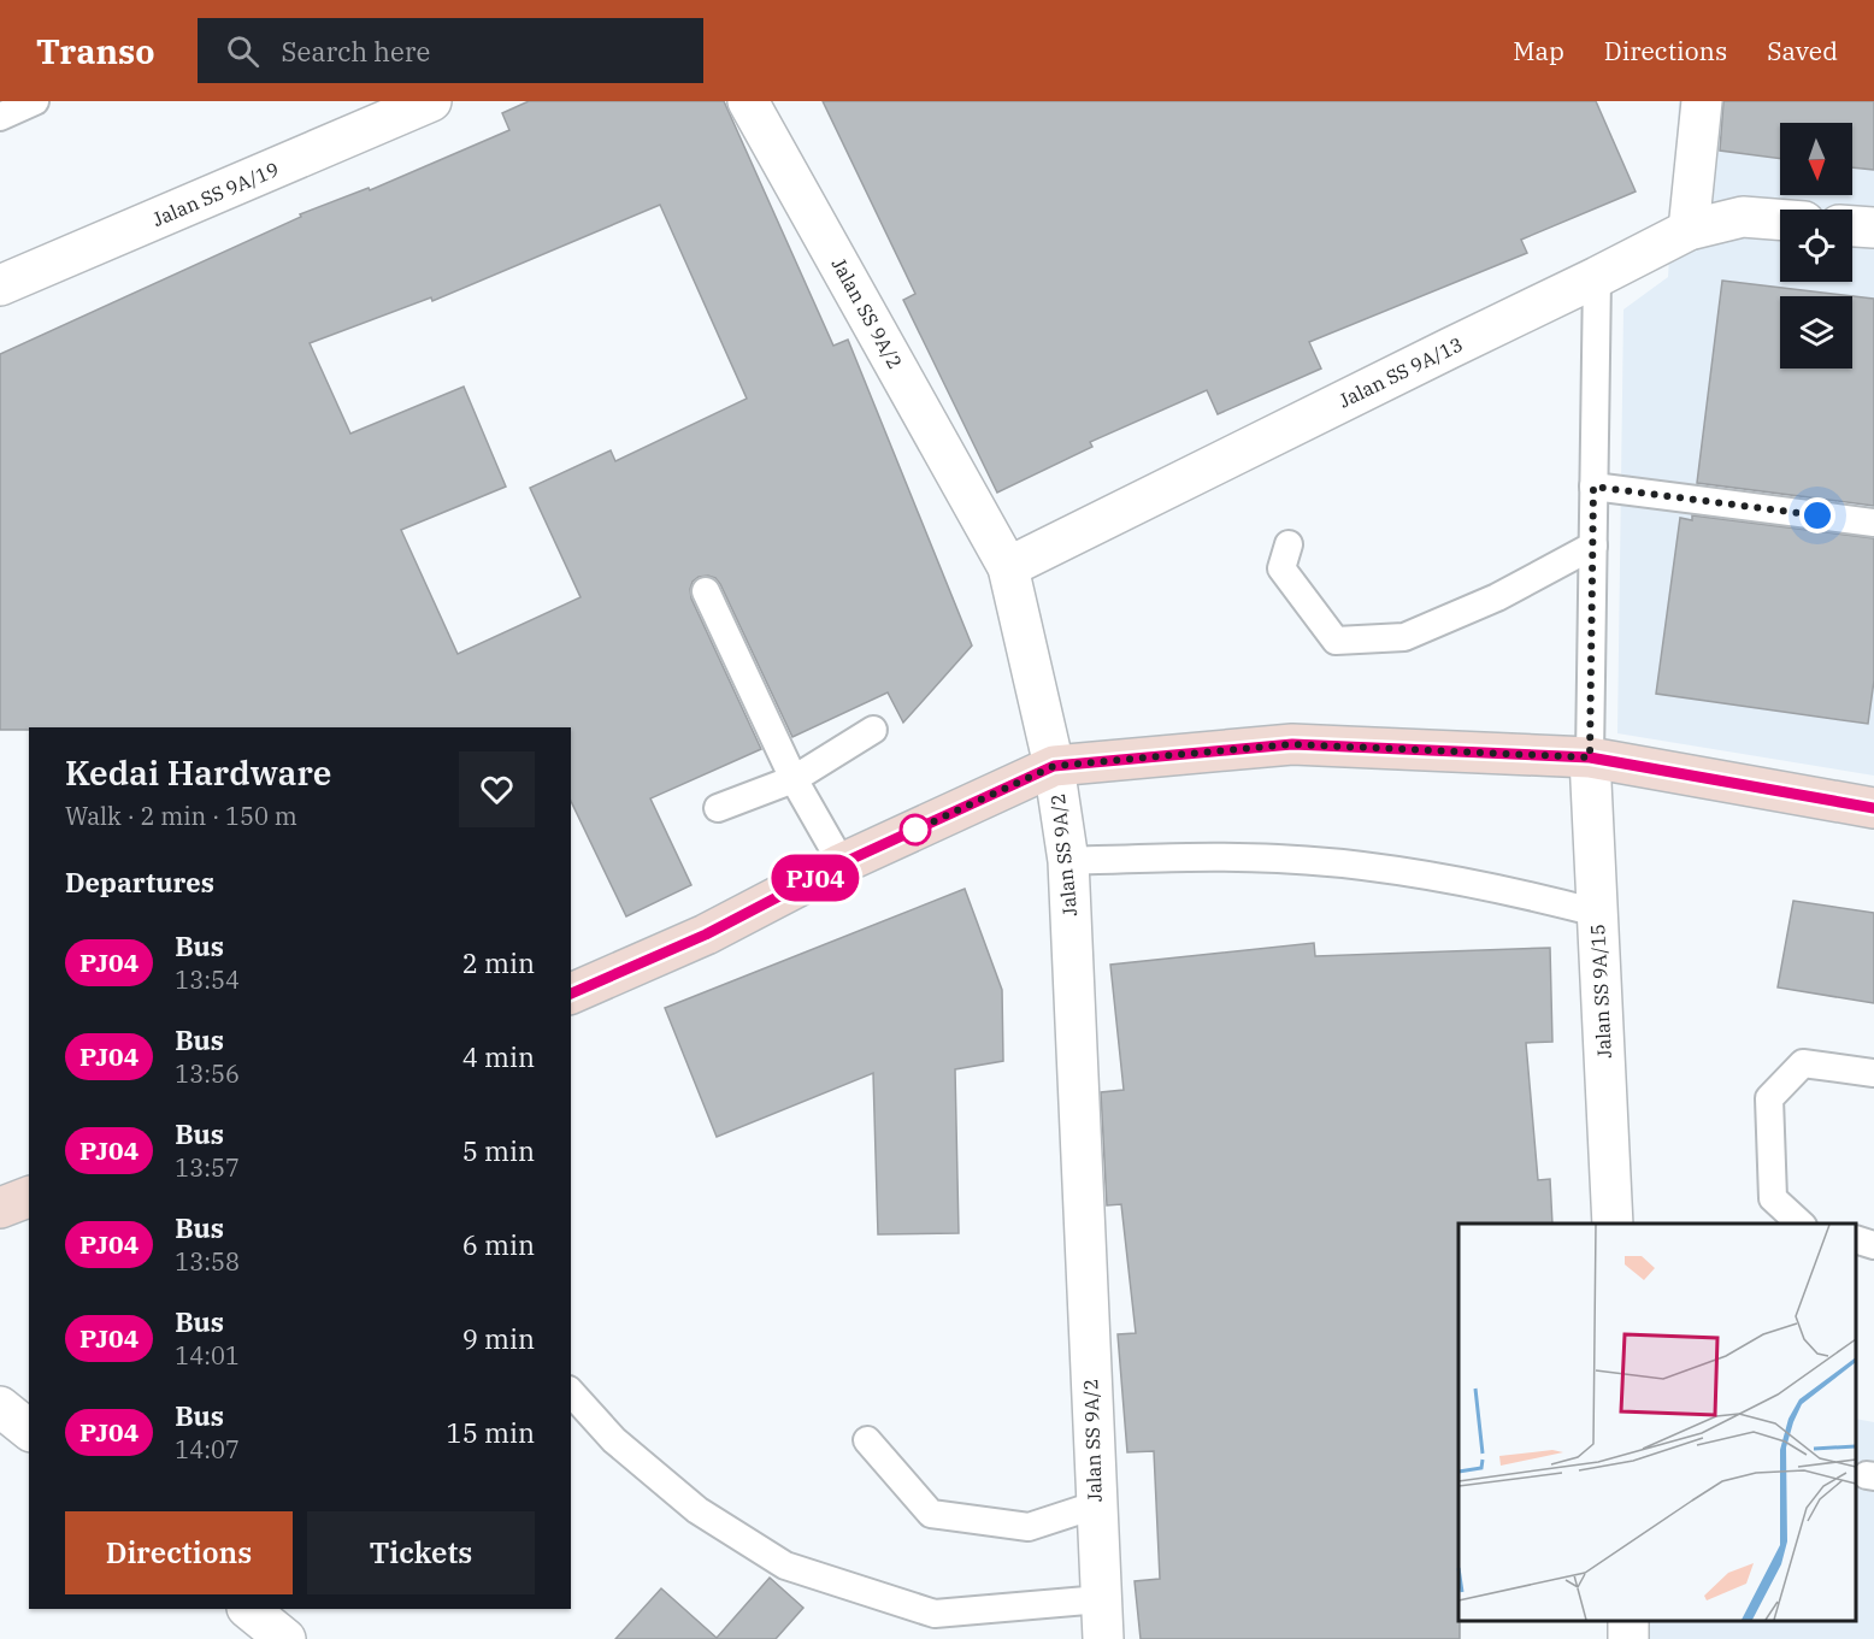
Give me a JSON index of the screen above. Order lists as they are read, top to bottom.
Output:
{
  "streets": {
    "street": [
      "Jalan SS 9A/19",
      "Jalan SS 9A/2",
      "Jalan SS 9A/13",
      "Jalan SS 9A/15"
    ]
  },
  "crossings": [
    ["Jalan SS 9A/2", "Jalan SS 9A/13"]
  ],
  "lines": ["bus line PJ04"],
  "north": "bottom",
  "page": {
    "header": "Transo",
    "search": "Search here",
    "nav": ["Map", "Directions", "Saved"],
    "on_map": "PJ04",
    "heading": [
      ["Kedai Hardware", "Walk · 2 min · 150 m"],
      "Departures"
    ],
    "list": [
      {
        "mark": "PJ04",
        "name": "Bus",
        "note": "13:54",
        "value": "2 min"
      },
      {
        "mark": "PJ04",
        "name": "Bus",
        "note": "13:56",
        "value": "4 min"
      },
      {
        "mark": "PJ04",
        "name": "Bus",
        "note": "13:57",
        "value": "5 min"
      },
      {
        "mark": "PJ04",
        "name": "Bus",
        "note": "13:58",
        "value": "6 min"
      },
      {
        "mark": "PJ04",
        "name": "Bus",
        "note": "14:01",
        "value": "9 min"
      },
      {
        "mark": "PJ04",
        "name": "Bus",
        "note": "14:07",
        "value": "15 min"
      }
    ],
    "buttons": ["Directions", "Tickets"]
  }
}
